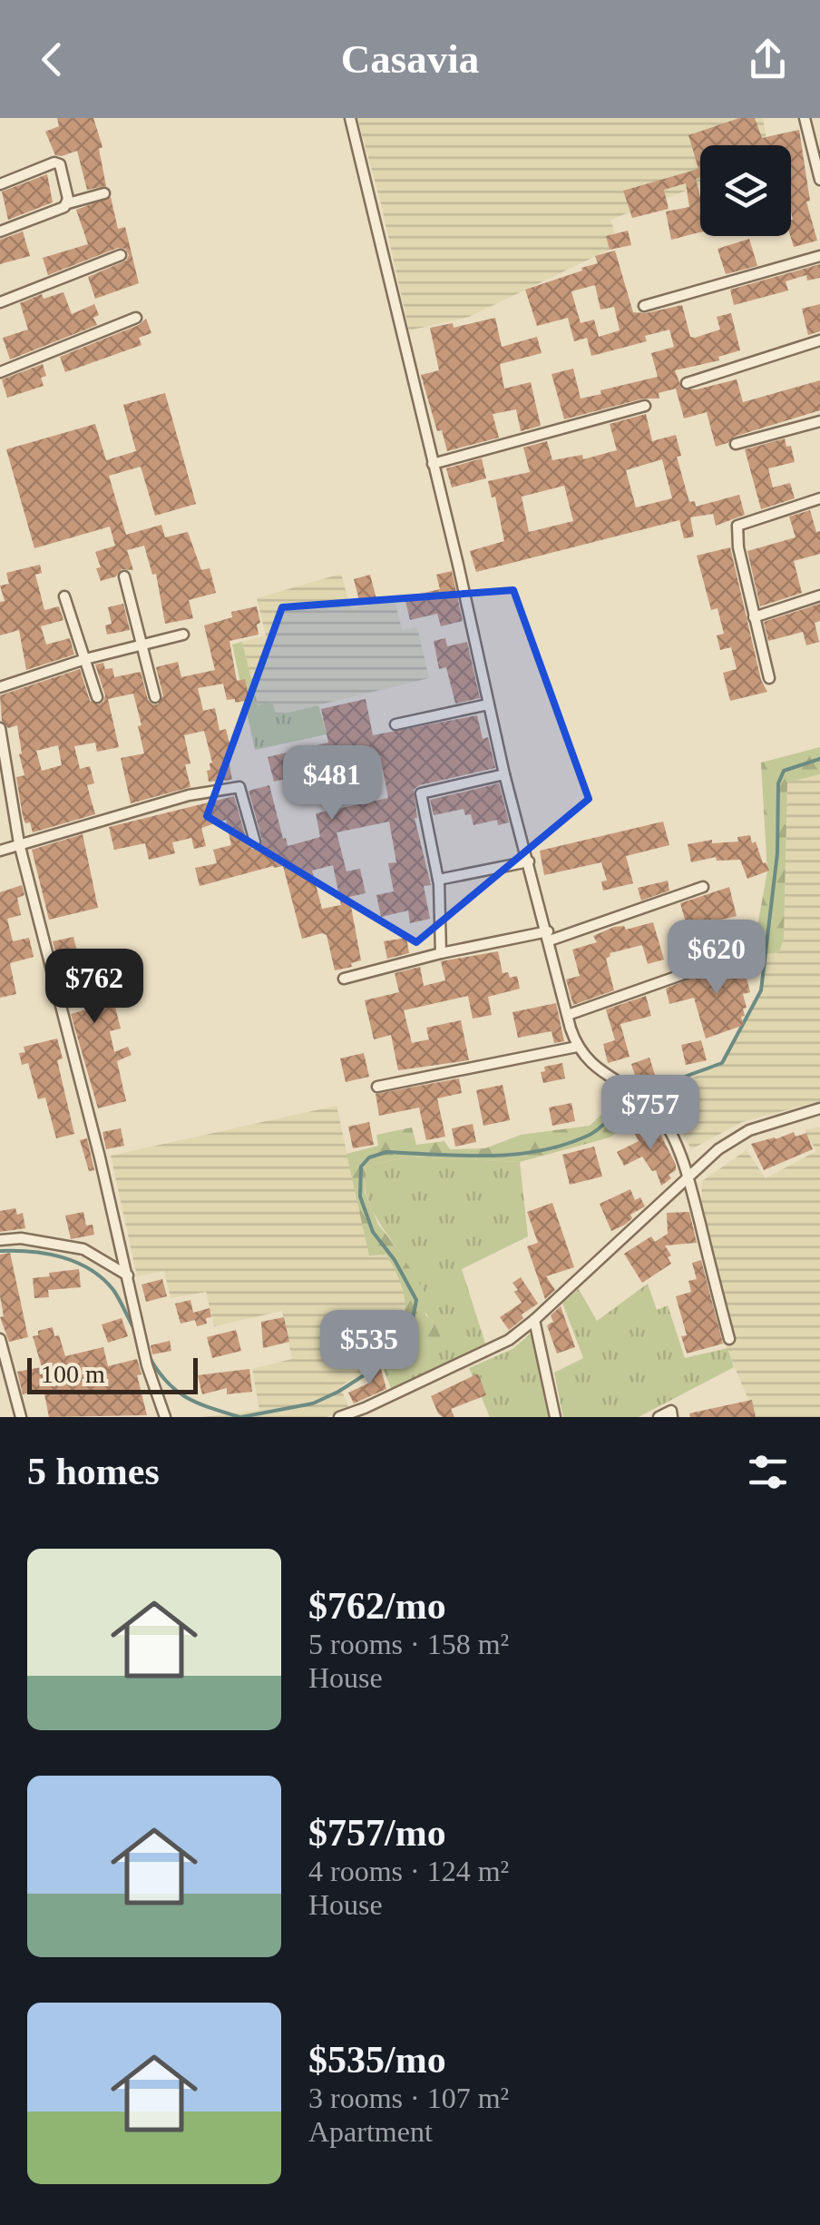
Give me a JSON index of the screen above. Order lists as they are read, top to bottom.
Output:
{
  "scale_bar": "100 m",
  "page": {
    "header": "Casavia",
    "price": [
      "$481",
      "$620",
      "$762",
      "$757",
      "$535"
    ],
    "scale": "100 m",
    "heading": "5 homes",
    "list": [
      {
        "name": "$762/mo",
        "note": "5 rooms · 158 m² · House"
      },
      {
        "name": "$757/mo",
        "note": "4 rooms · 124 m² · House"
      },
      {
        "name": "$535/mo",
        "note": "3 rooms · 107 m² · Apartment"
      }
    ]
  }
}
